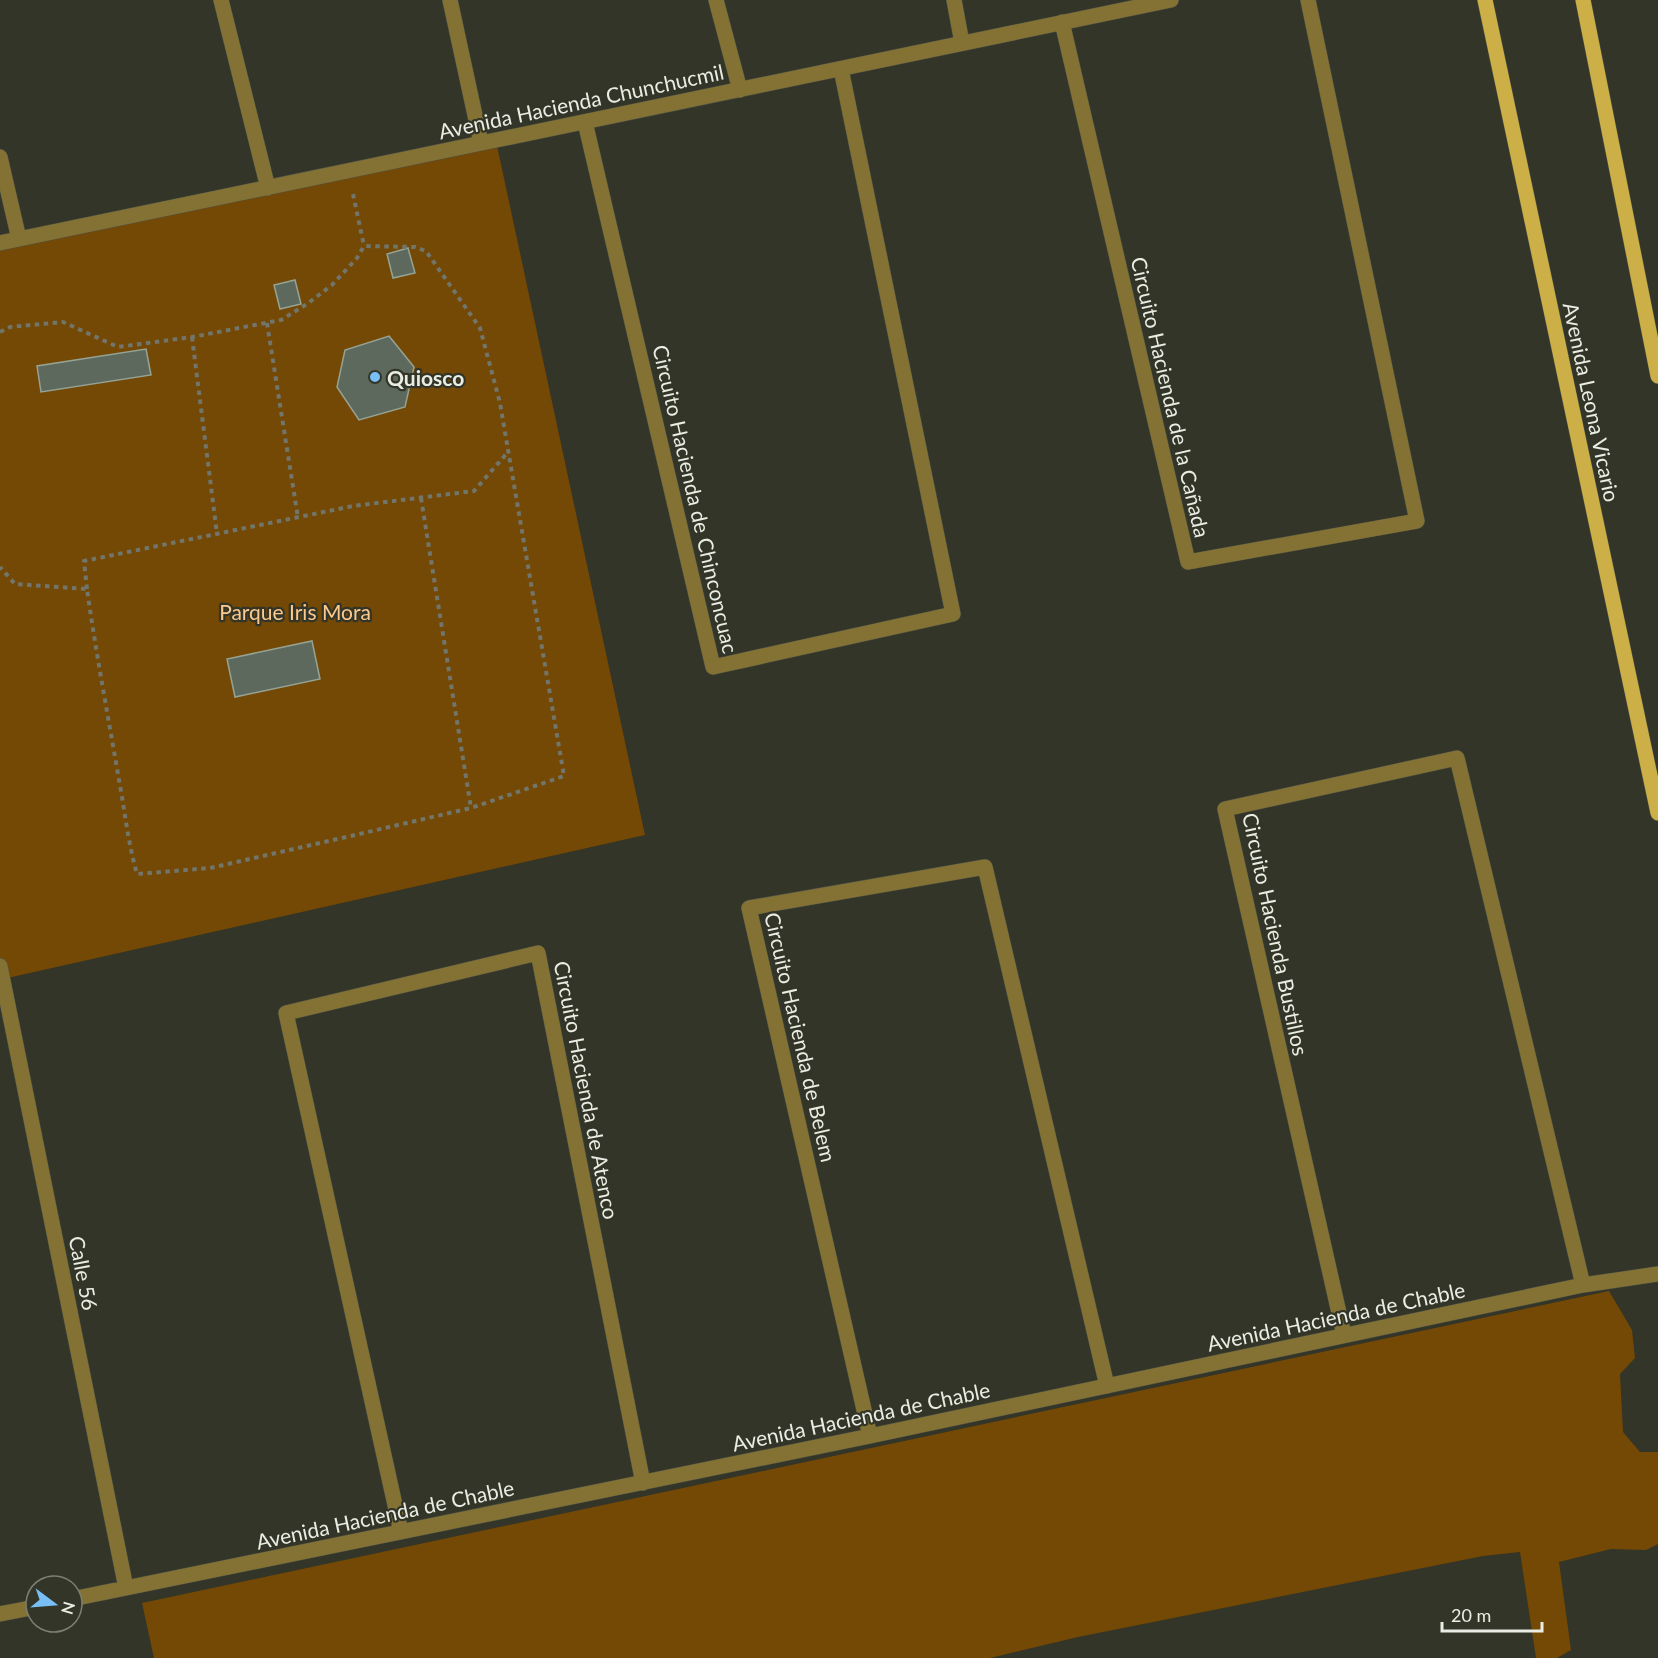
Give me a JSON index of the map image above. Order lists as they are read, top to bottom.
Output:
{
  "streets": {
    "main road": ["Avenida Leona Vicario"],
    "street": [
      "Avenida Hacienda Chunchucmil",
      "Circuito Hacienda de la Cañada",
      "Circuito Hacienda de Chinconcuac",
      "Circuito Hacienda Bustillos",
      "Circuito Hacienda de Belem",
      "Circuito Hacienda de Atenco",
      "Calle 56",
      "Avenida Hacienda de Chable"
    ]
  },
  "crossings": [
    ["Avenida Hacienda Chunchucmil", "Circuito Hacienda de la Cañada"],
    ["Avenida Hacienda Chunchucmil", "Circuito Hacienda de Chinconcuac"],
    ["Circuito Hacienda Bustillos", "Avenida Hacienda de Chable"],
    ["Circuito Hacienda de Belem", "Avenida Hacienda de Chable"],
    ["Circuito Hacienda de Atenco", "Avenida Hacienda de Chable"],
    ["Calle 56", "Avenida Hacienda de Chable"]
  ],
  "parks": ["Parque Iris Mora"],
  "places": ["Quiosco"],
  "scale_bar": "20 m",
  "north": "right"
}
